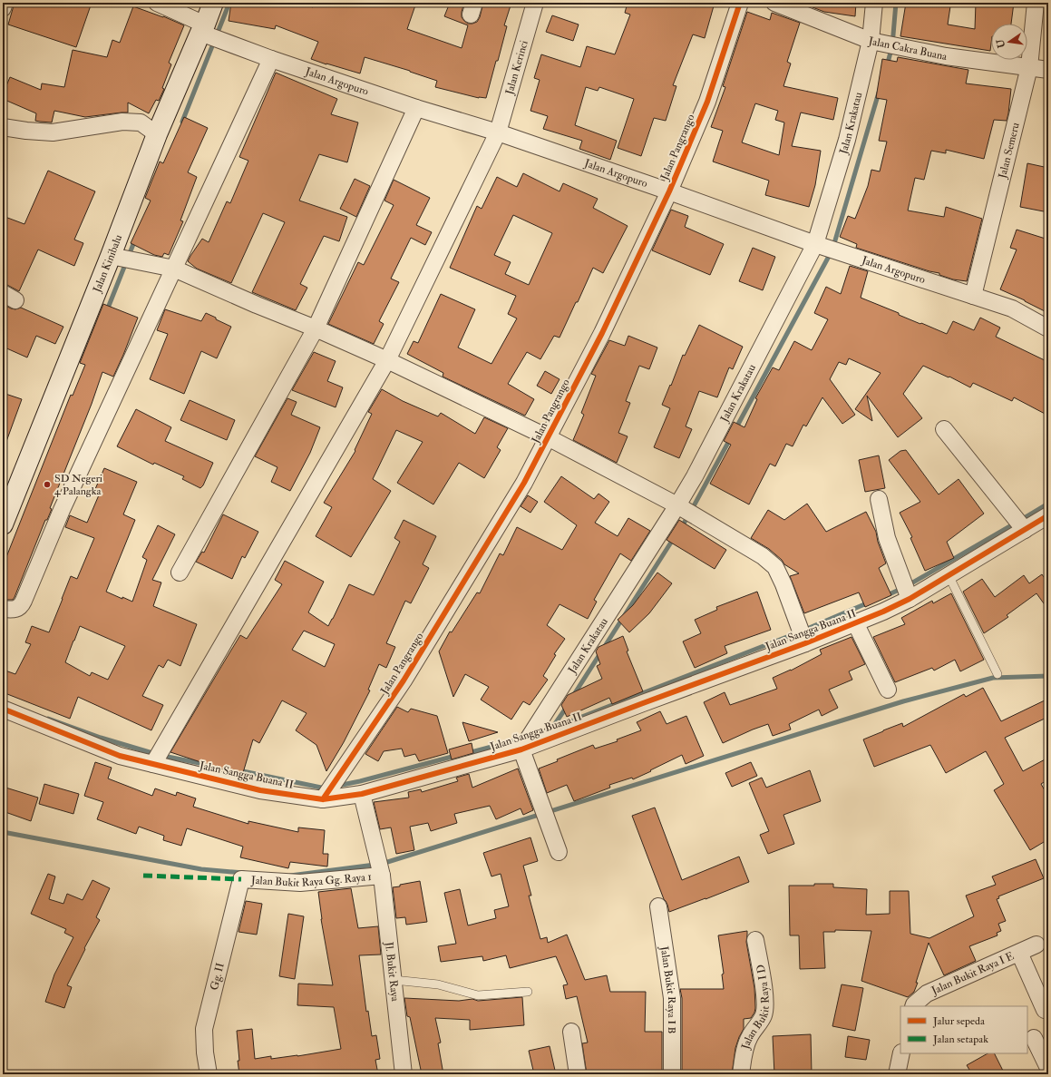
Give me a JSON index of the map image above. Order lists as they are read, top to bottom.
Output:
{
  "streets": {
    "street": [
      "Jalan Cakra Buana",
      "Jalan Kerinci",
      "Jalan Argopuro",
      "Jalan Krakatau",
      "Jalan Pangrango",
      "Jalan Semeru",
      "Jalan Kinibalu",
      "Jalan Sangga Buana II",
      "Jalan Bukit Raya Gg. Raya 1",
      "Jl. Bukit Raya",
      "Jalan Bukit Raya I E",
      "Gg. II",
      "Jalan Bukit Raya I B",
      "Jalan Bukit Raya I D"
    ]
  },
  "crossings": [
    ["Jalan Cakra Buana", "Jalan Krakatau"],
    ["Jalan Cakra Buana", "Jalan Semeru"],
    ["Jalan Kerinci", "Jalan Argopuro"],
    ["Jalan Argopuro", "Jalan Krakatau"],
    ["Jalan Argopuro", "Jalan Pangrango"],
    ["Jalan Argopuro", "Jalan Semeru"],
    ["Jalan Argopuro", "Jalan Kinibalu"],
    ["Jalan Krakatau", "Jalan Sangga Buana II"],
    ["Jalan Pangrango", "Jalan Sangga Buana II"],
    ["Jalan Sangga Buana II", "Jl. Bukit Raya"],
    ["Jalan Bukit Raya Gg. Raya 1", "Jl. Bukit Raya"],
    ["Jalan Bukit Raya Gg. Raya 1", "Gg. II"]
  ],
  "places": ["SD Negeri 4 Palangka"],
  "legend": ["Jalur sepeda", "Jalan setapak"],
  "north": "left"
}
